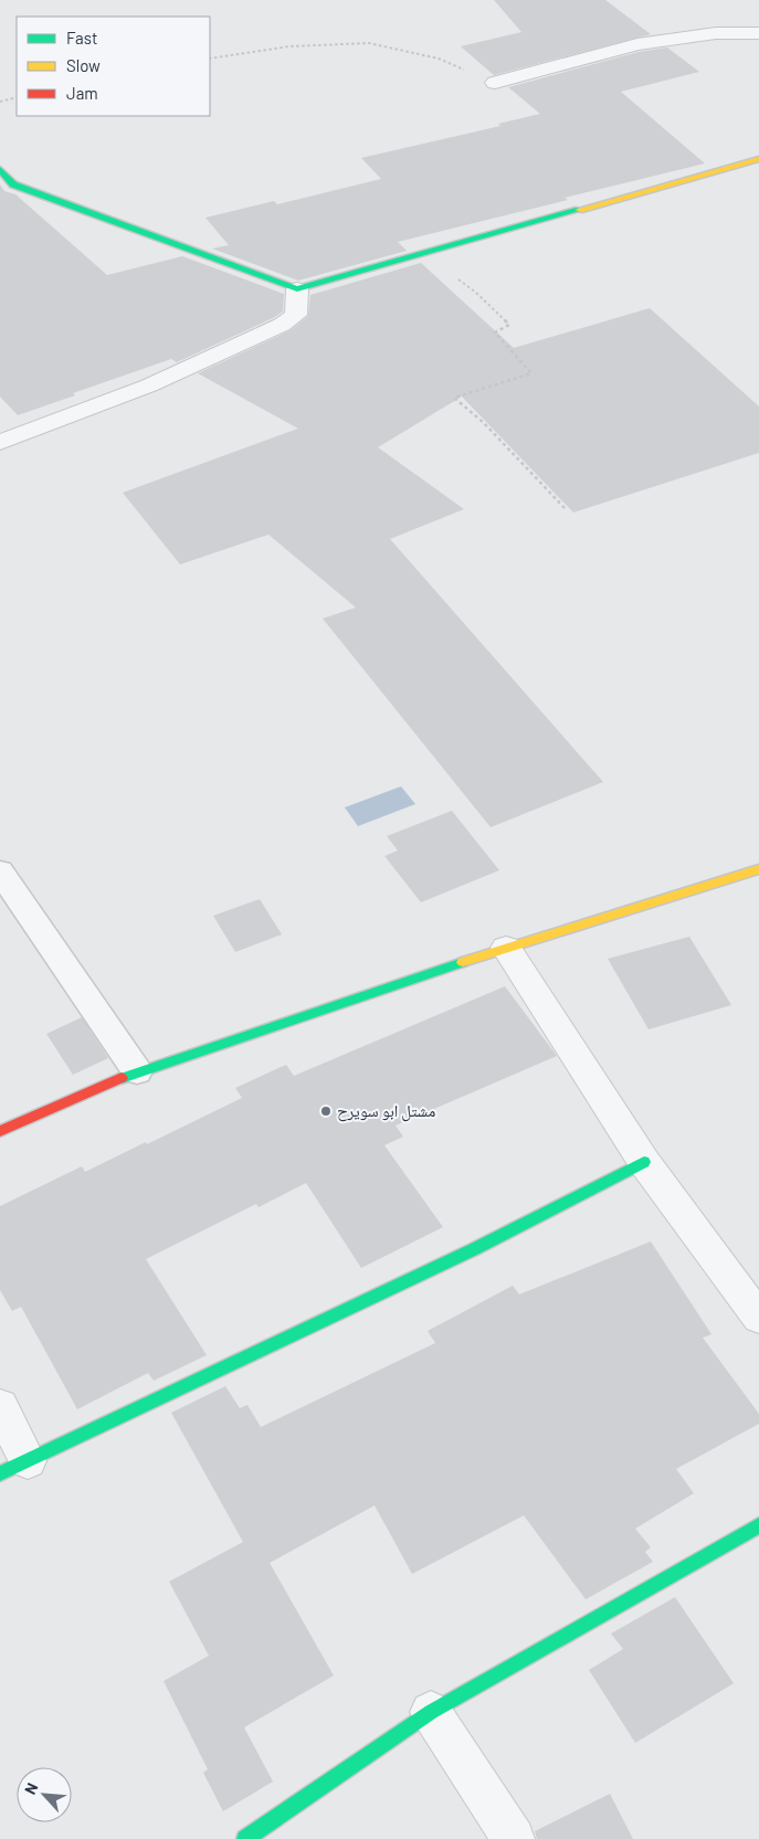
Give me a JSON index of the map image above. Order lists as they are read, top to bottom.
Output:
{
  "places": ["مشتل ابو سويرح"],
  "legend": ["Fast", "Slow", "Jam"],
  "north": "top left"
}
